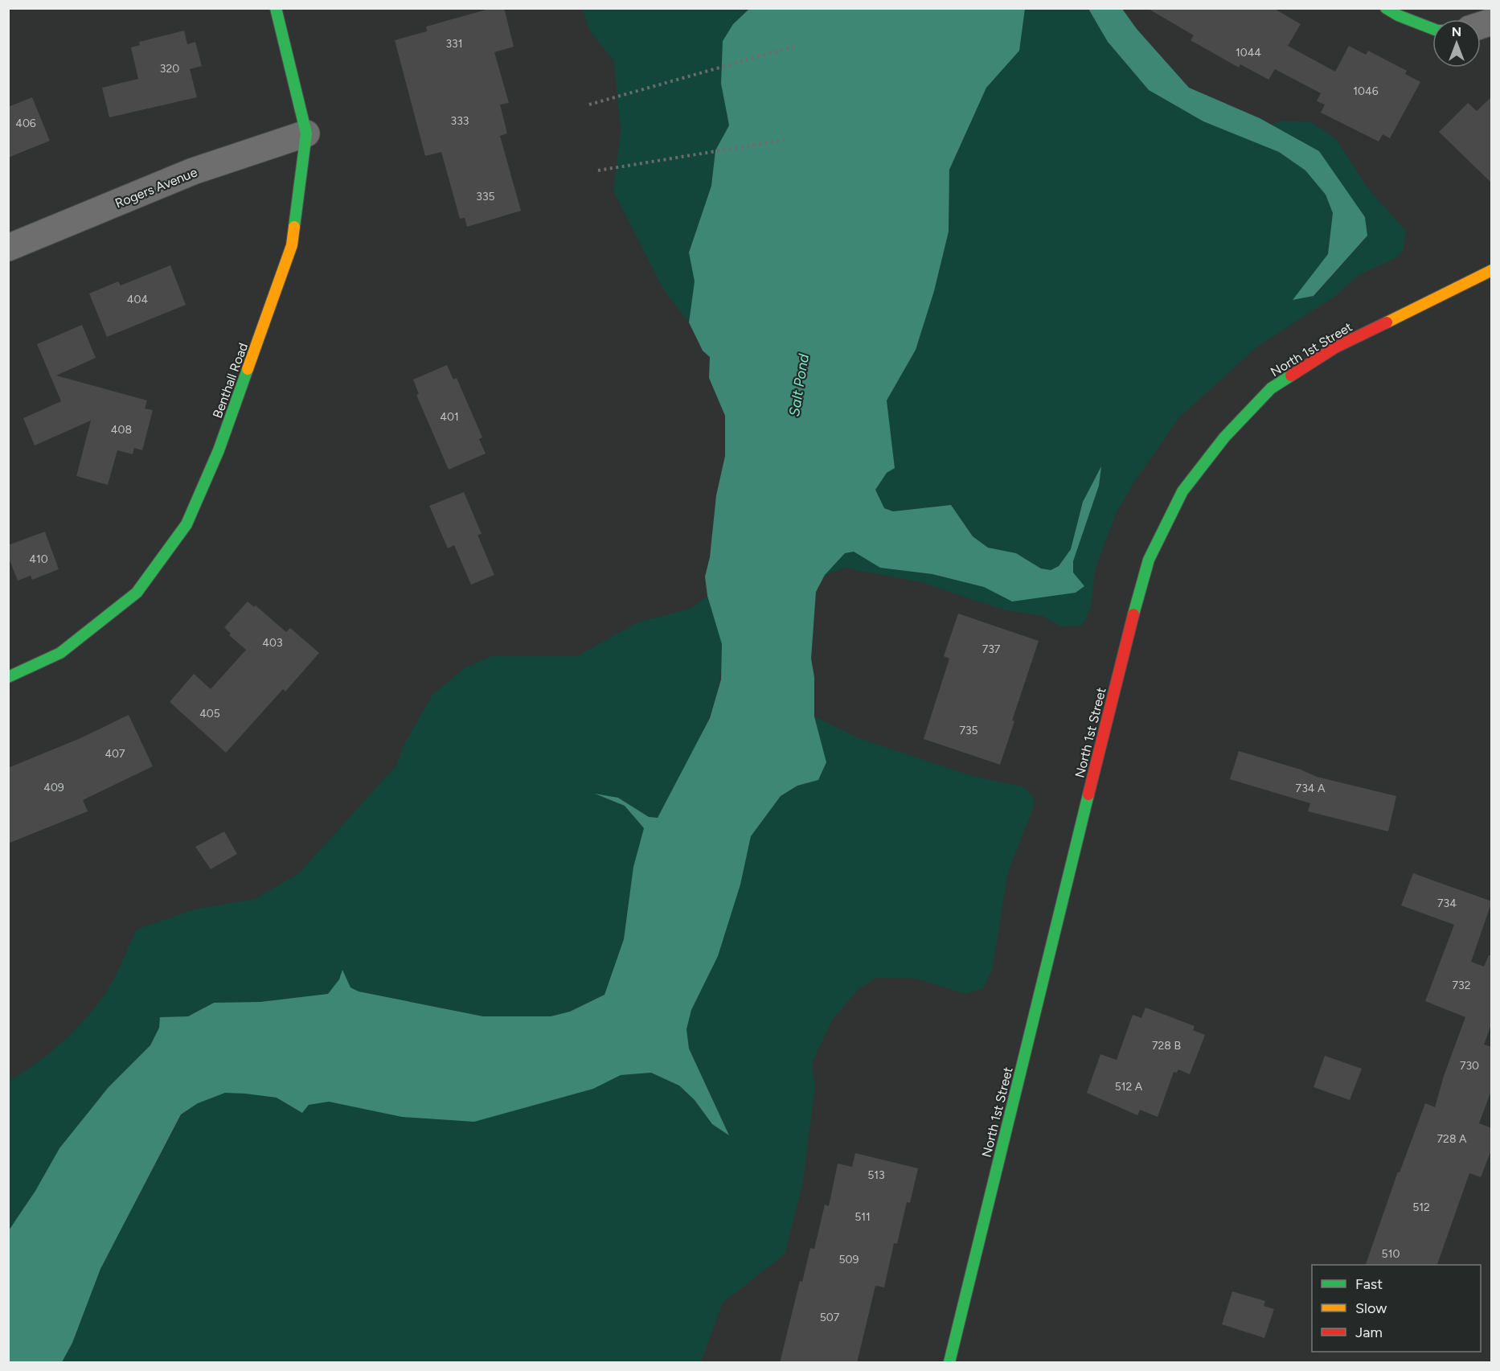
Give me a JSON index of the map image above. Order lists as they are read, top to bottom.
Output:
{
  "streets": {
    "street": ["Rogers Avenue", "North 1st Street", "Benthall Road"]
  },
  "crossings": [
    ["Rogers Avenue", "Benthall Road"]
  ],
  "water": ["Salt Pond"],
  "house_numbers": [
    "331",
    "1044",
    "320",
    "1046",
    "333",
    "406",
    "335",
    "404",
    "401",
    "408",
    "410",
    "403",
    "737",
    "405",
    "735",
    "407",
    "409",
    "734 A",
    "734",
    "732",
    "728 B",
    "730",
    "512 A",
    "728 A",
    "513",
    "512",
    "511",
    "510",
    "509",
    "507"
  ],
  "legend": ["Fast", "Slow", "Jam"],
  "north": "top"
}
